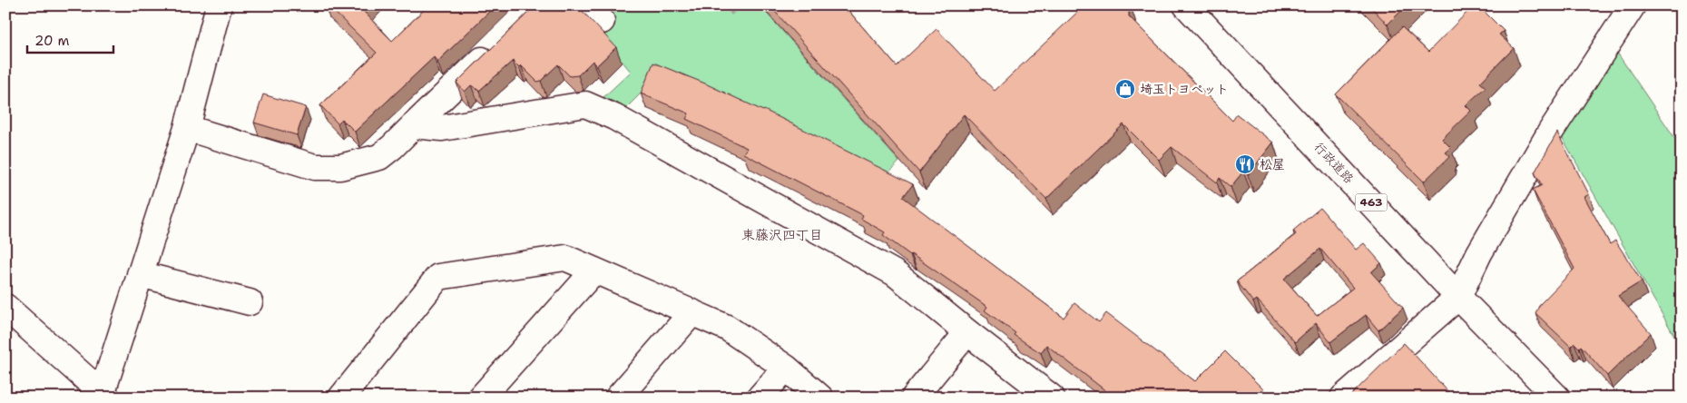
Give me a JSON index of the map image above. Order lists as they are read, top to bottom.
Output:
{
  "streets": {
    "main road": ["行政道路", "463"]
  },
  "districts": ["東藤沢四丁目"],
  "places": {
    "shop": ["埼玉トヨペット"],
    "restaurant": ["松屋"]
  },
  "scale_bar": "20 m"
}
